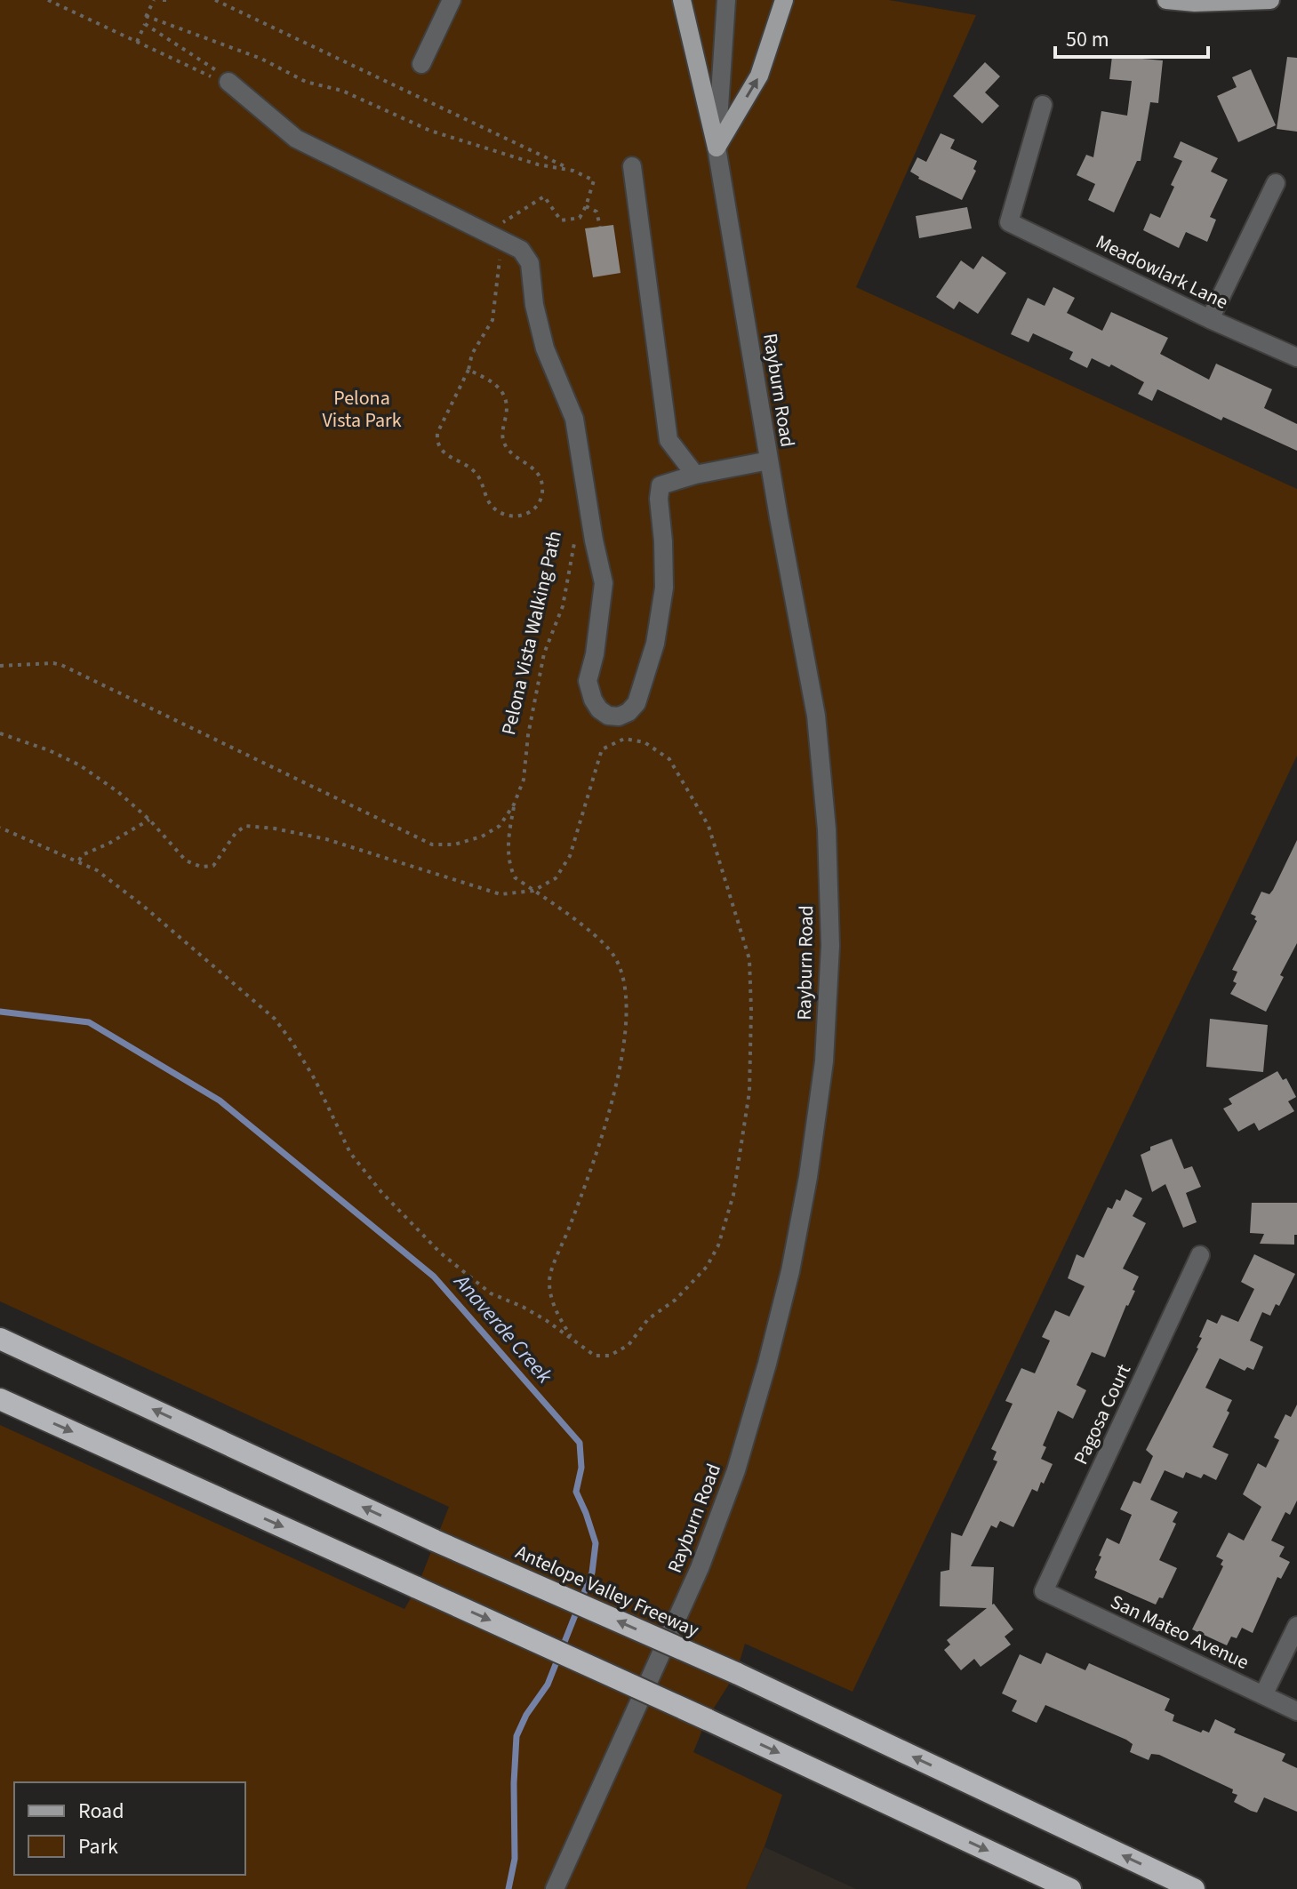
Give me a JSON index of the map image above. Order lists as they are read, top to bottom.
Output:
{
  "streets": {
    "highway": ["Antelope Valley Freeway"],
    "street": [
      "Meadowlark Lane",
      "Rayburn Road",
      "Pagosa Court",
      "San Mateo Avenue"
    ],
    "path": ["Pelona Vista Walking Path"]
  },
  "crossings": [
    ["Pagosa Court", "San Mateo Avenue"]
  ],
  "water": ["Anaverde Creek"],
  "parks": ["Pelona Vista Park"],
  "legend": ["Road", "Park"],
  "scale_bar": "50 m"
}
